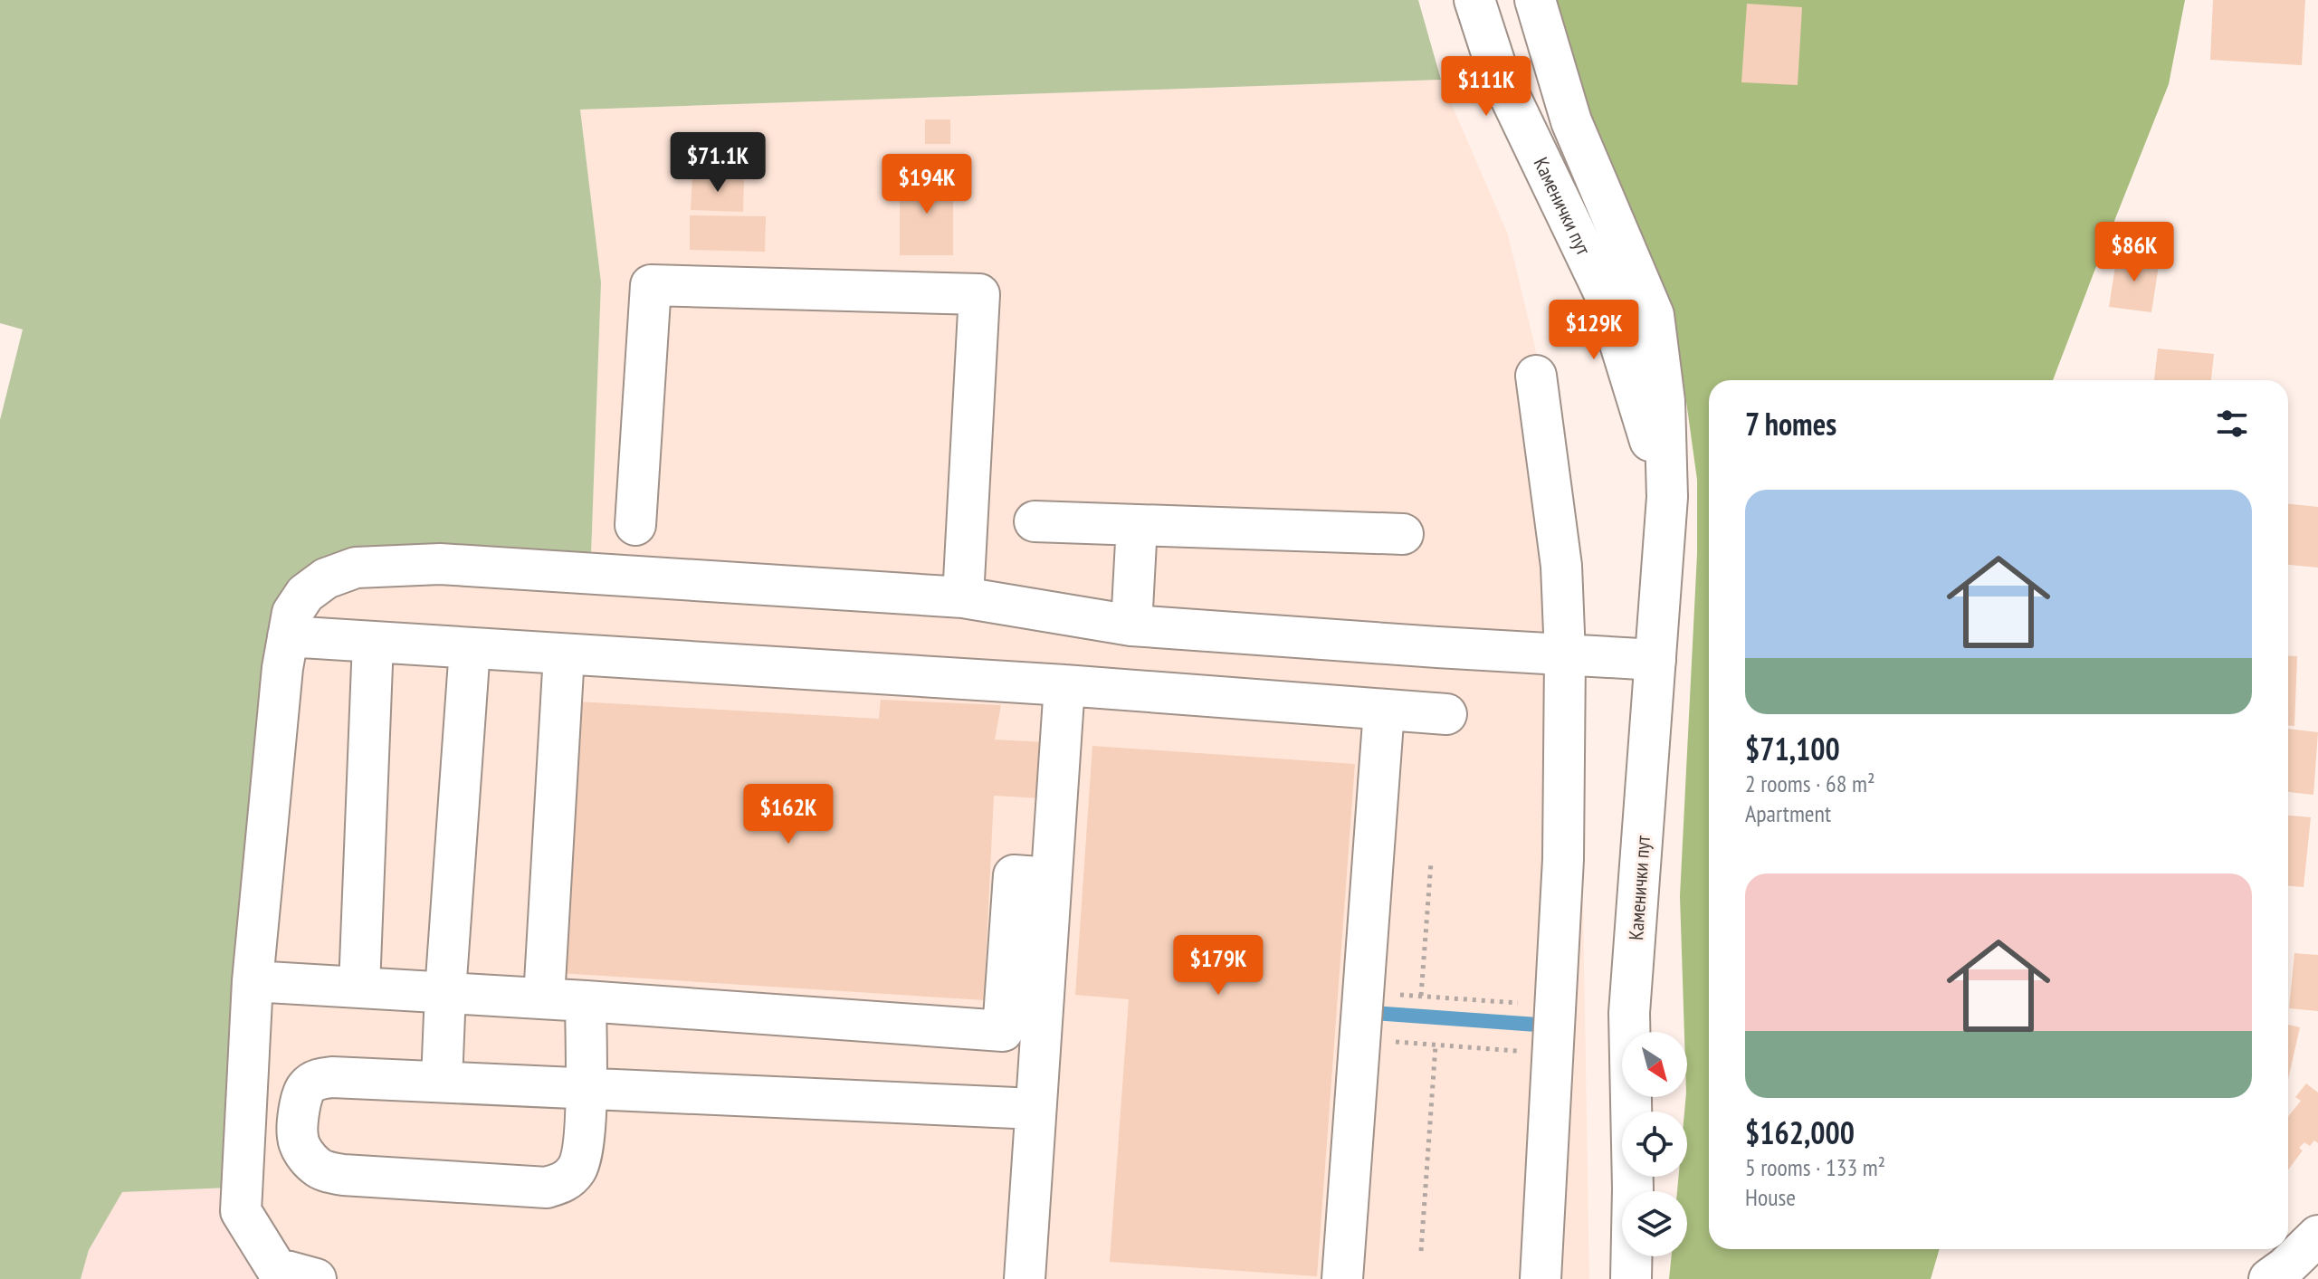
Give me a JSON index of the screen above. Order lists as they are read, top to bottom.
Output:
{
  "streets": {
    "main road": ["Каменички пут"]
  },
  "north": "bottom right",
  "page": {
    "price": [
      "$111K",
      "$71.1K",
      "$194K",
      "$86K",
      "$129K",
      "$162K",
      "$179K"
    ],
    "heading": "7 homes",
    "list": [
      {
        "name": "$71,100",
        "note": "2 rooms · 68 m² · Apartment"
      },
      {
        "name": "$162,000",
        "note": "5 rooms · 133 m² · House"
      }
    ]
  }
}
